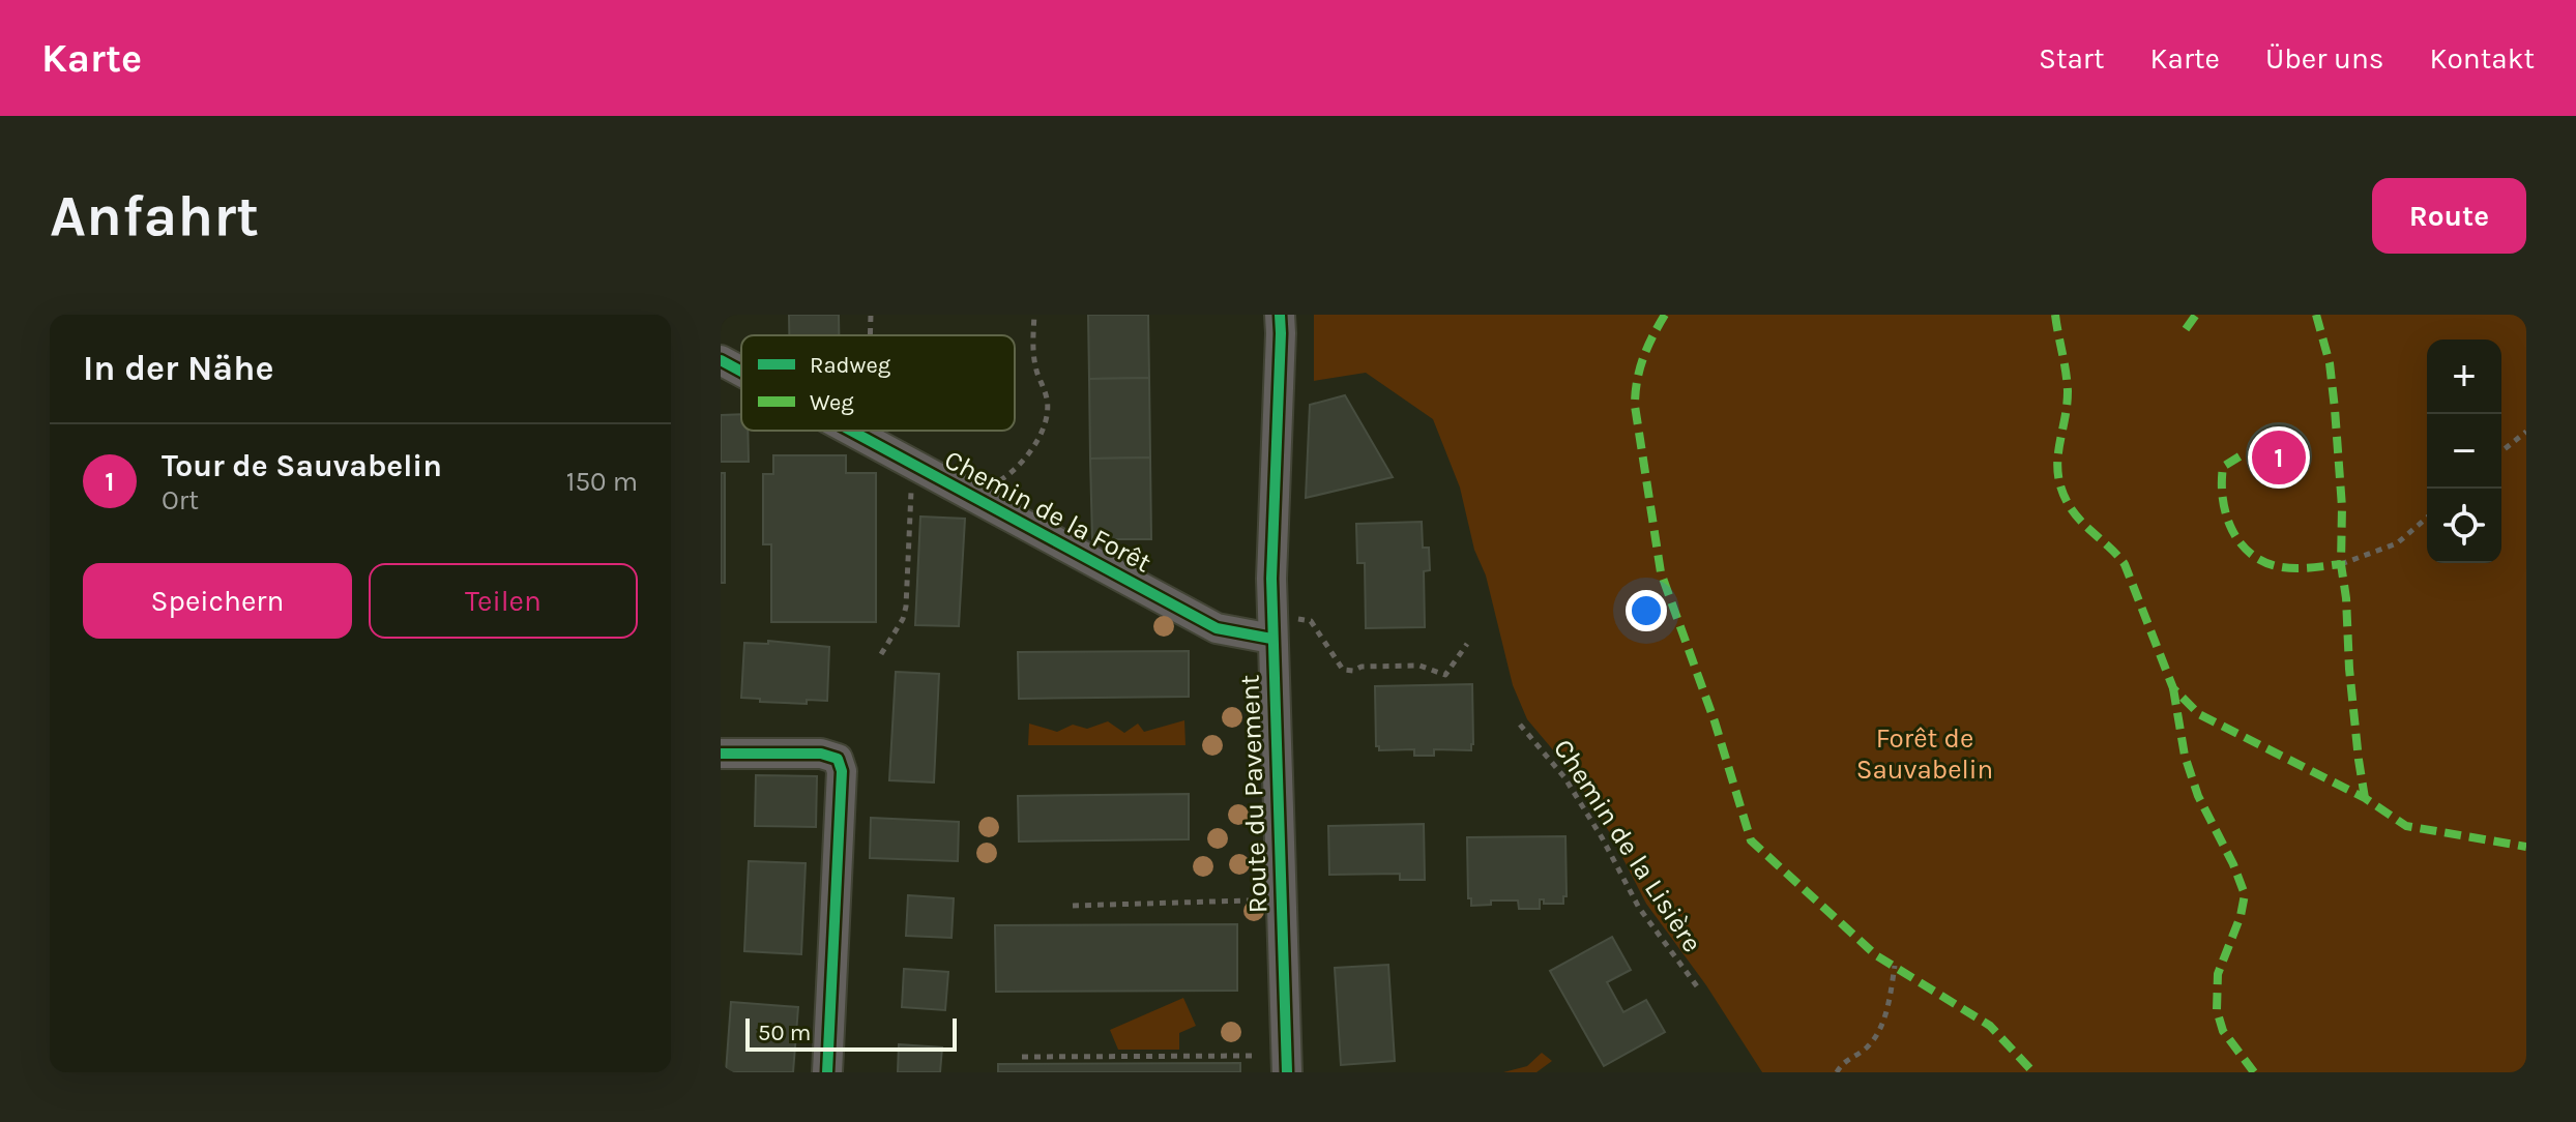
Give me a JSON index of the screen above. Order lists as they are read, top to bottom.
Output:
{
  "streets": {
    "street": ["Chemin de la Forêt", "Route du Pavement"],
    "path": ["Chemin de la Lisière"]
  },
  "crossings": [
    ["Chemin de la Forêt", "Route du Pavement"]
  ],
  "parks": ["Forêt de Sauvabelin"],
  "legend": ["Radweg", "Weg"],
  "scale_bar": "50 m",
  "page": {
    "header": "Karte",
    "nav": [
      "Start",
      "Karte",
      "Über uns",
      "Kontakt"
    ],
    "buttons": [
      "Route",
      ["Speichern", "Teilen"]
    ],
    "title": "Anfahrt",
    "heading": "In der Nähe",
    "map_buttons": ["+", "−"],
    "list": [
      {
        "mark": "1",
        "name": "Tour de Sauvabelin",
        "note": "Ort",
        "value": "150 m"
      }
    ],
    "pins": "1",
    "scale": "50 m"
  }
}
